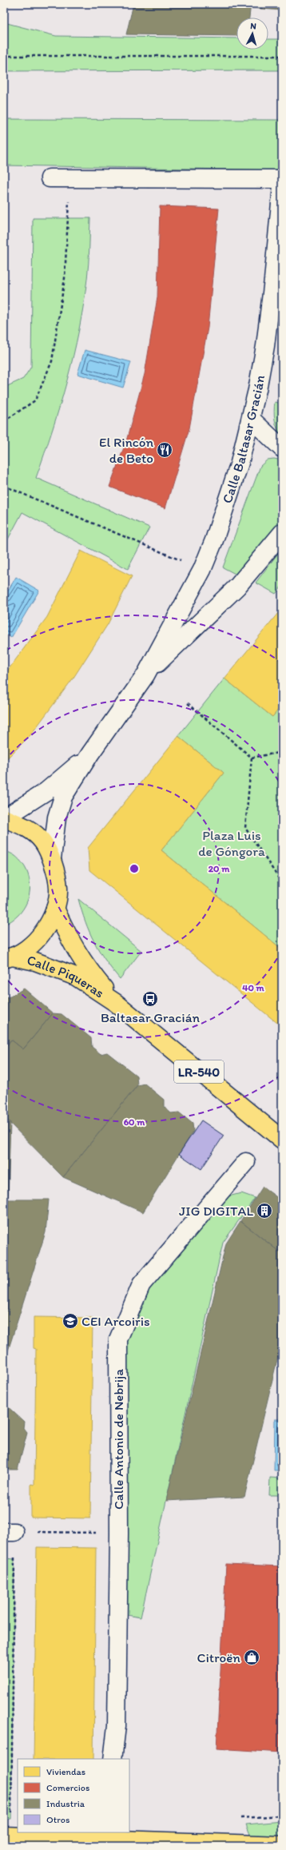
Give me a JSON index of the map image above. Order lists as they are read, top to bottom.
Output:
{
  "streets": {
    "main road": ["Calle Piqueras", "LR-540"],
    "street": ["Calle Baltasar Gracián", "Calle Antonio de Nebrija"]
  },
  "crossings": [
    ["Calle Baltasar Gracián", "LR-540"],
    ["Calle Piqueras", "LR-540"]
  ],
  "parks": ["Plaza Luis de Góngora"],
  "places": {
    "restaurant": ["El Rincón de Beto"],
    "bus stop": ["Baltasar Gracián"],
    "building": ["JIG DIGITAL"],
    "school or university": ["CEI Arcoiris"],
    "shop": ["Citroën"]
  },
  "legend": [
    "Viviendas",
    "Comercios",
    "Industria",
    "Otros"
  ],
  "north": "top",
  "rings": ["20 m", "40 m", "60 m"]
}
